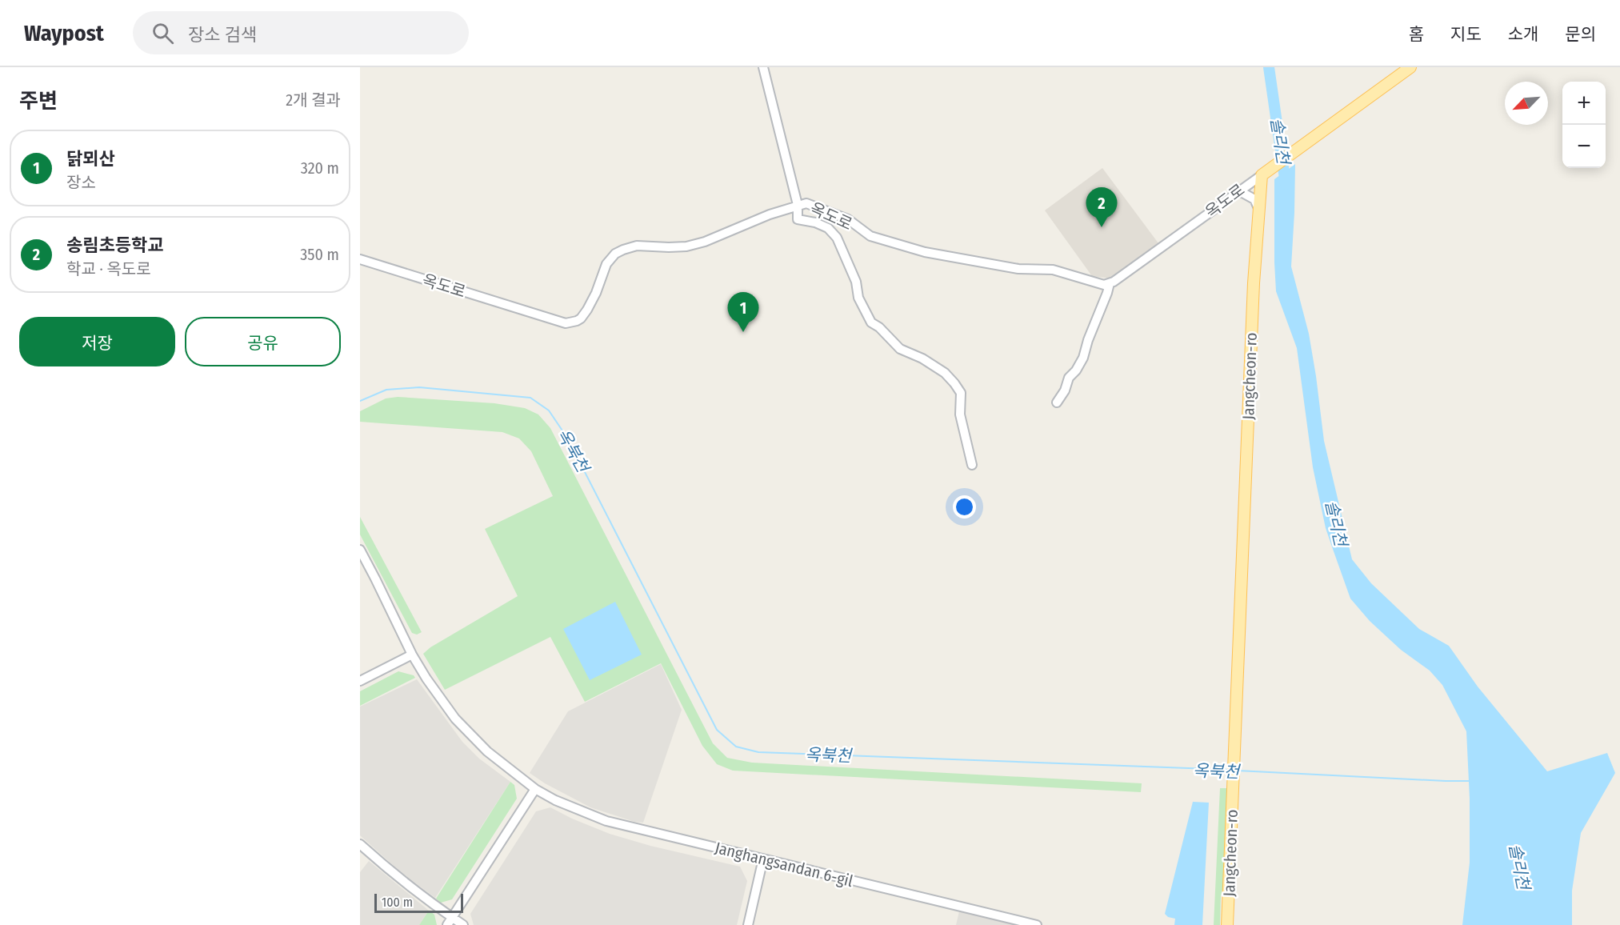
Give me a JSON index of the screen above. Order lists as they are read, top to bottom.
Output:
{
  "streets": {
    "main road": ["Jangcheon-ro"],
    "street": ["옥도로", "Janghangsandan 6-gil"]
  },
  "crossings": [
    ["옥도로", "Jangcheon-ro"]
  ],
  "water": ["솔리천", "옥북천"],
  "scale_bar": "100 m",
  "north": "bottom left",
  "page": {
    "header": "Waypost",
    "search": "장소 검색",
    "nav": [
      "홈",
      "지도",
      "소개",
      "문의"
    ],
    "heading": ["주변", "2개 결과"],
    "map_buttons": ["+", "−"],
    "list": [
      {
        "mark": "1",
        "name": "닭뫼산",
        "note": "장소",
        "value": "320 m"
      },
      {
        "mark": "2",
        "name": "송림초등학교",
        "note": "학교 · 옥도로",
        "value": "350 m"
      }
    ],
    "pins": ["2", "1"],
    "buttons": ["저장", "공유"],
    "scale": "100 m"
  }
}
